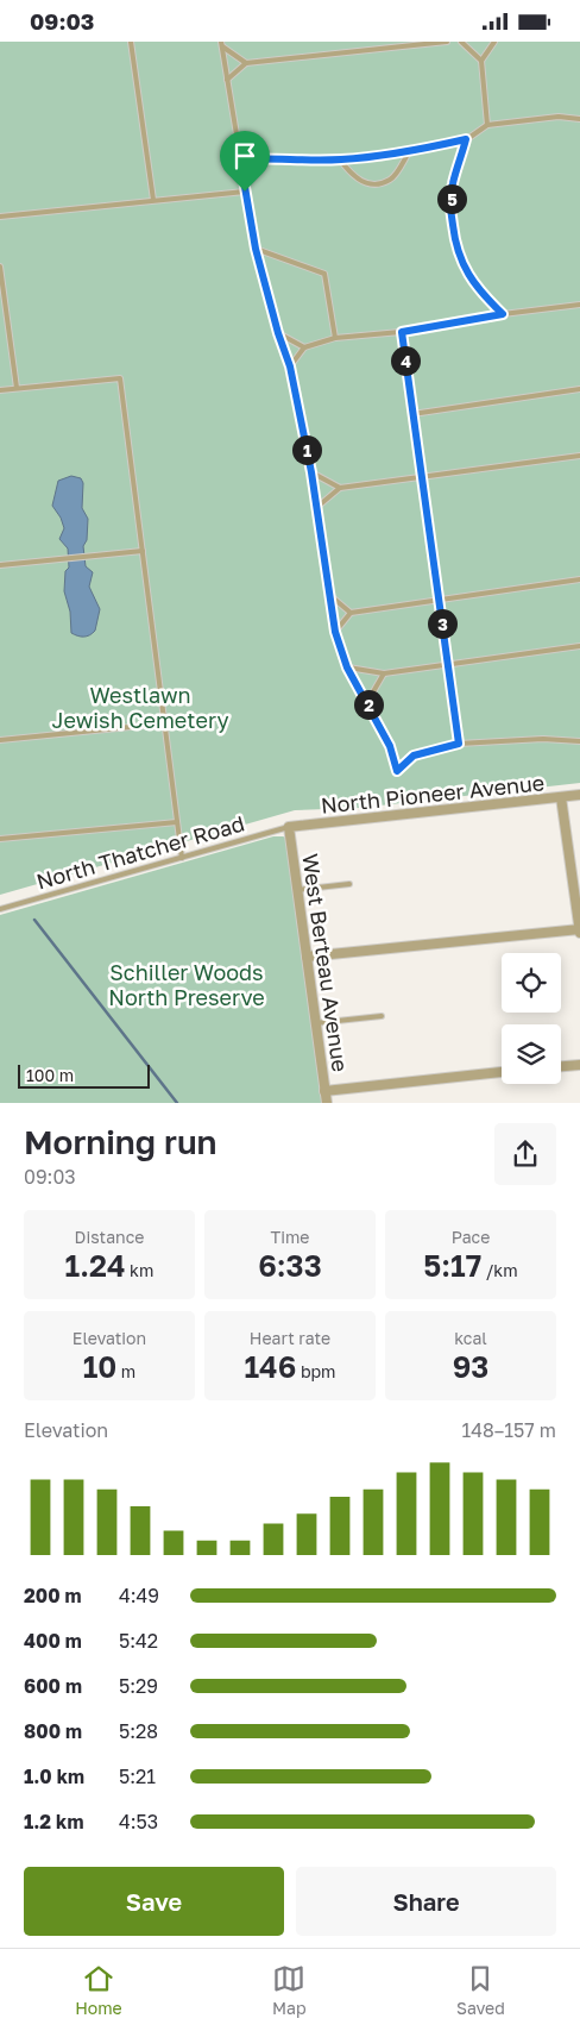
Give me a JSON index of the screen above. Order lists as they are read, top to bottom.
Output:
{
  "streets": {
    "street": ["North Pioneer Avenue", "West Berteau Avenue"],
    "lane": ["North Thatcher Road"]
  },
  "crossings": [
    ["North Pioneer Avenue", "North Thatcher Road"],
    ["North Pioneer Avenue", "West Berteau Avenue"],
    ["North Thatcher Road", "West Berteau Avenue"]
  ],
  "parks": ["Westlawn Jewish Cemetery", "Schiller Woods North Preserve"],
  "scale_bar": "100 m",
  "page": {
    "status": "09:03",
    "pins": [
      "5",
      "4",
      "1",
      "3",
      "2"
    ],
    "scale": "100 m",
    "heading": ["Morning run", "09:03"],
    "stats": [
      ["Distance", "1.24 km"],
      ["Time", "6:33"],
      ["Pace", "5:17 /km"],
      ["Elevation", "10 m"],
      ["Heart rate", "146 bpm"],
      ["kcal", "93"]
    ],
    "chart": ["Elevation", "148–157 m"],
    "list": [
      {
        "name": "200 m",
        "note": "4:49"
      },
      {
        "name": "400 m",
        "note": "5:42"
      },
      {
        "name": "600 m",
        "note": "5:29"
      },
      {
        "name": "800 m",
        "note": "5:28"
      },
      {
        "name": "1.0 km",
        "note": "5:21"
      },
      {
        "name": "1.2 km",
        "note": "4:53"
      }
    ],
    "buttons": ["Save", "Share"],
    "tabs": ["Home", "Map", "Saved"]
  }
}
